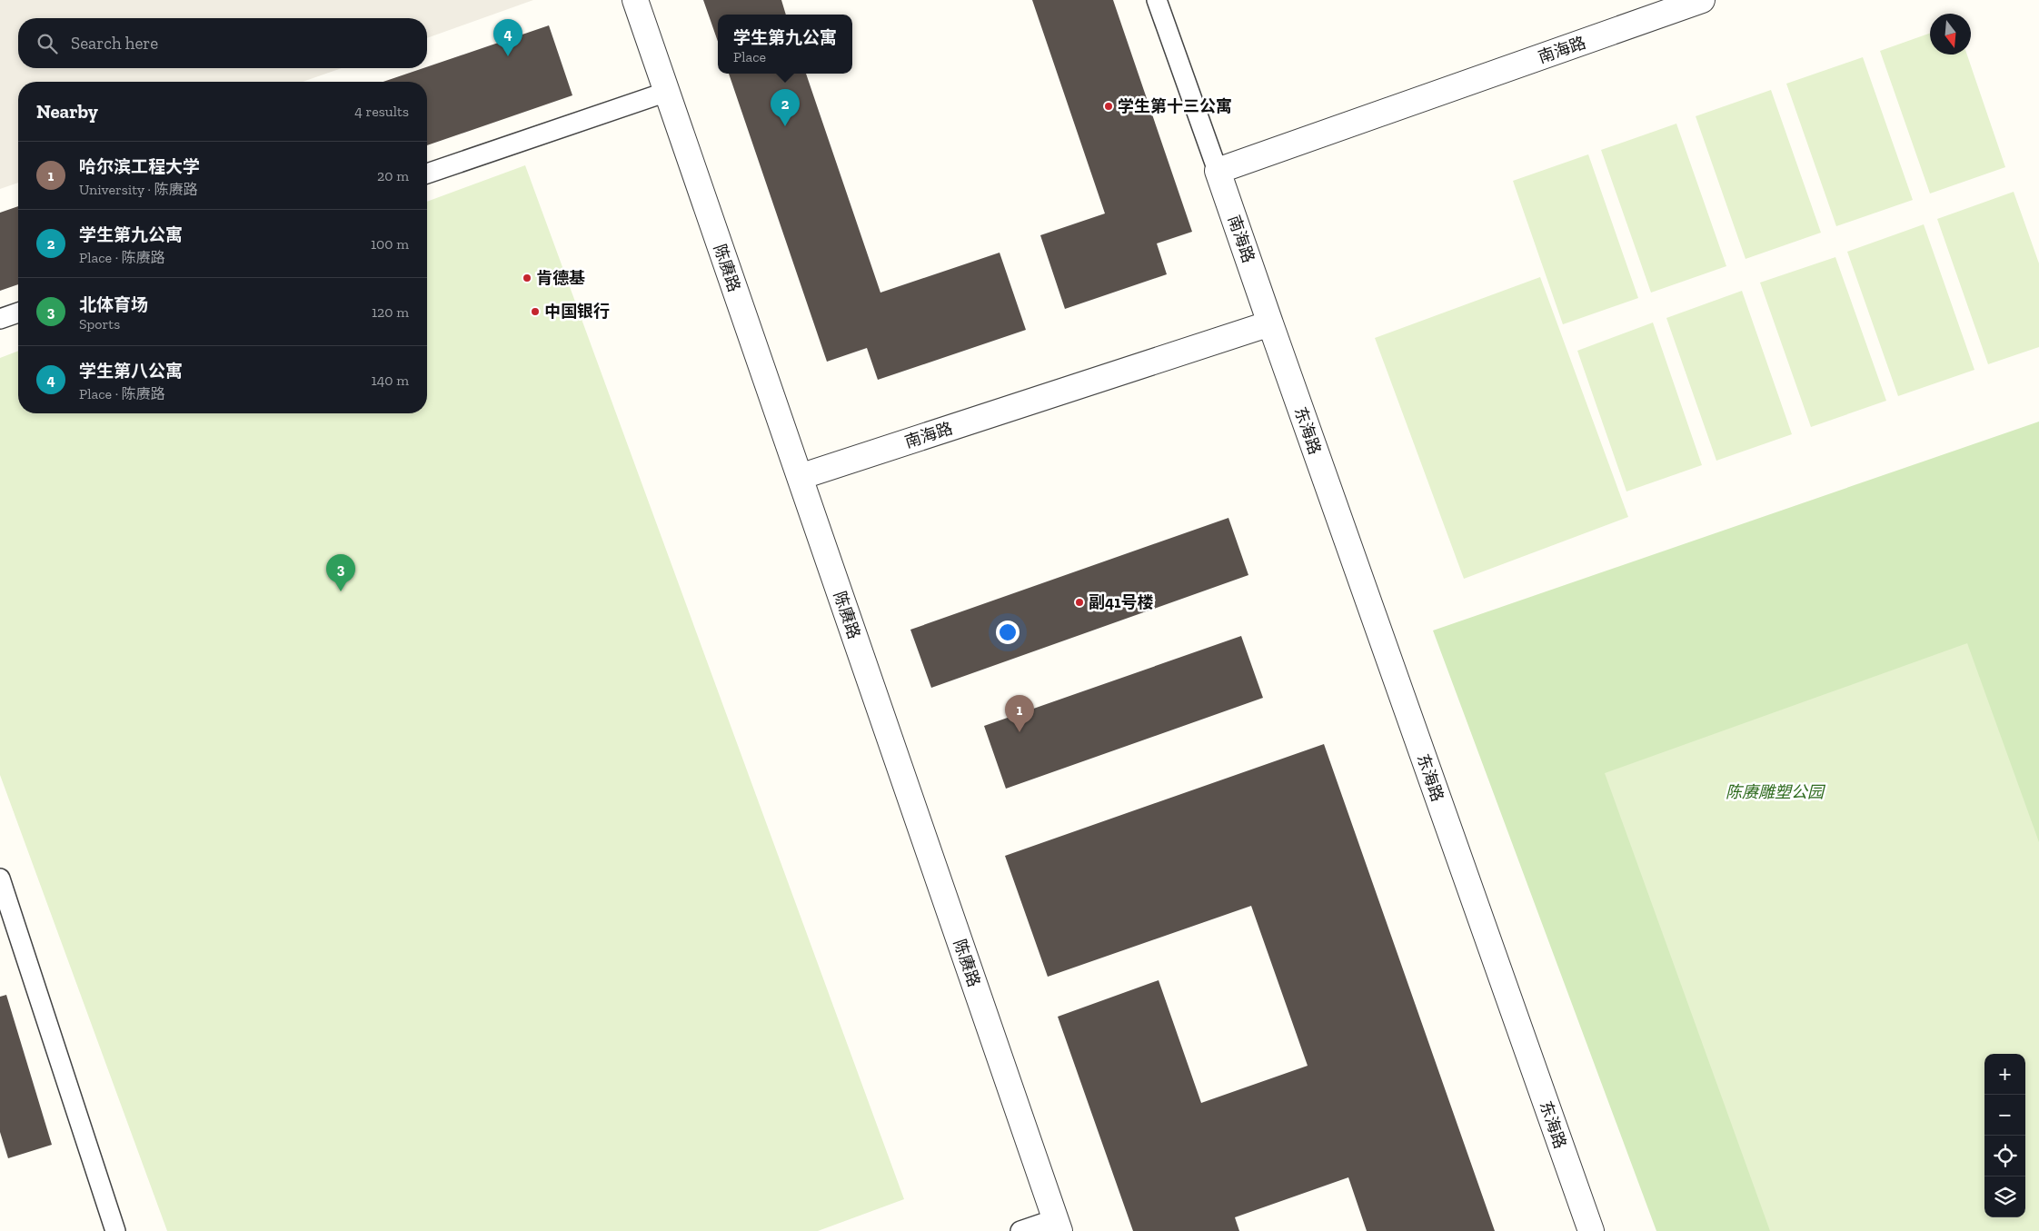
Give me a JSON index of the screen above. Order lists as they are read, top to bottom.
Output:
{
  "streets": {
    "street": ["南海路", "陈赓路", "东海路"]
  },
  "crossings": [
    ["南海路", "陈赓路"],
    ["南海路", "东海路"]
  ],
  "parks": ["陈赓雕塑公园"],
  "places": [
    "学生第十三公寓",
    "肯德基",
    "中国银行",
    "副41号楼"
  ],
  "north": "bottom",
  "page": {
    "popup": ["学生第九公寓", "Place"],
    "search": "Search here",
    "pins": [
      "4",
      "2",
      "3",
      "1"
    ],
    "heading": ["Nearby", "4 results"],
    "list": [
      {
        "mark": "1",
        "name": "哈尔滨工程大学",
        "note": "University · 陈赓路",
        "value": "20 m"
      },
      {
        "mark": "2",
        "name": "学生第九公寓",
        "note": "Place · 陈赓路",
        "value": "100 m"
      },
      {
        "mark": "3",
        "name": "北体育场",
        "note": "Sports",
        "value": "120 m"
      },
      {
        "mark": "4",
        "name": "学生第八公寓",
        "note": "Place · 陈赓路",
        "value": "140 m"
      }
    ],
    "map_buttons": ["+", "−"]
  }
}
